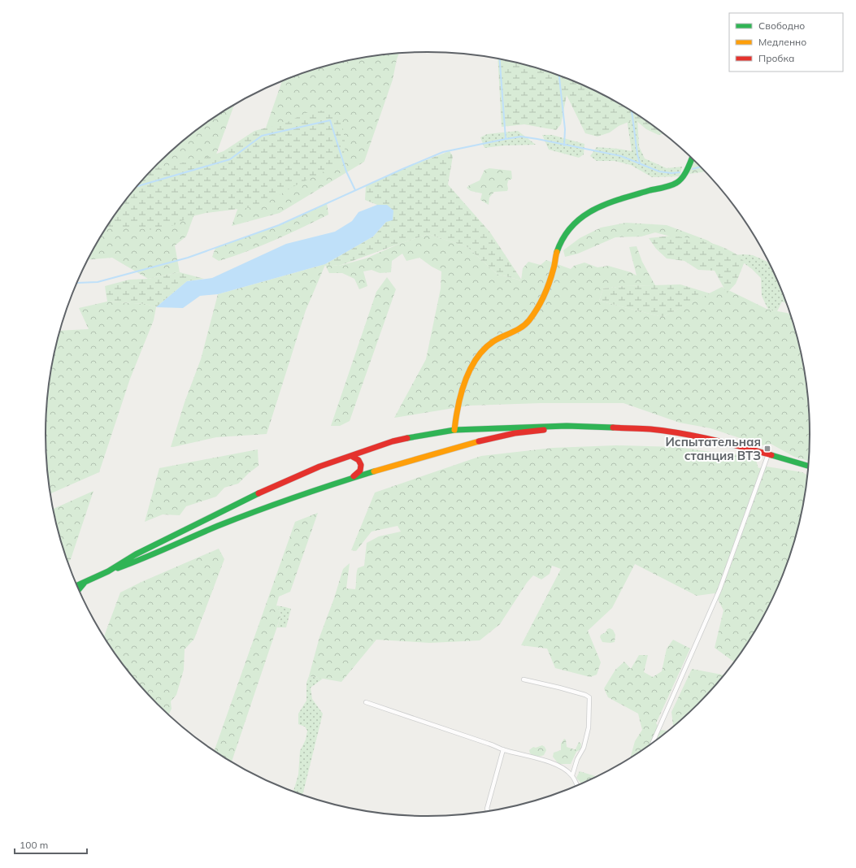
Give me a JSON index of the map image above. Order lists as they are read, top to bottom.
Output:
{
  "places": {
    "transit": ["Испытательная станция ВТЗ"]
  },
  "legend": ["Свободно", "Медленно", "Пробка"],
  "scale_bar": "100 m"
}
